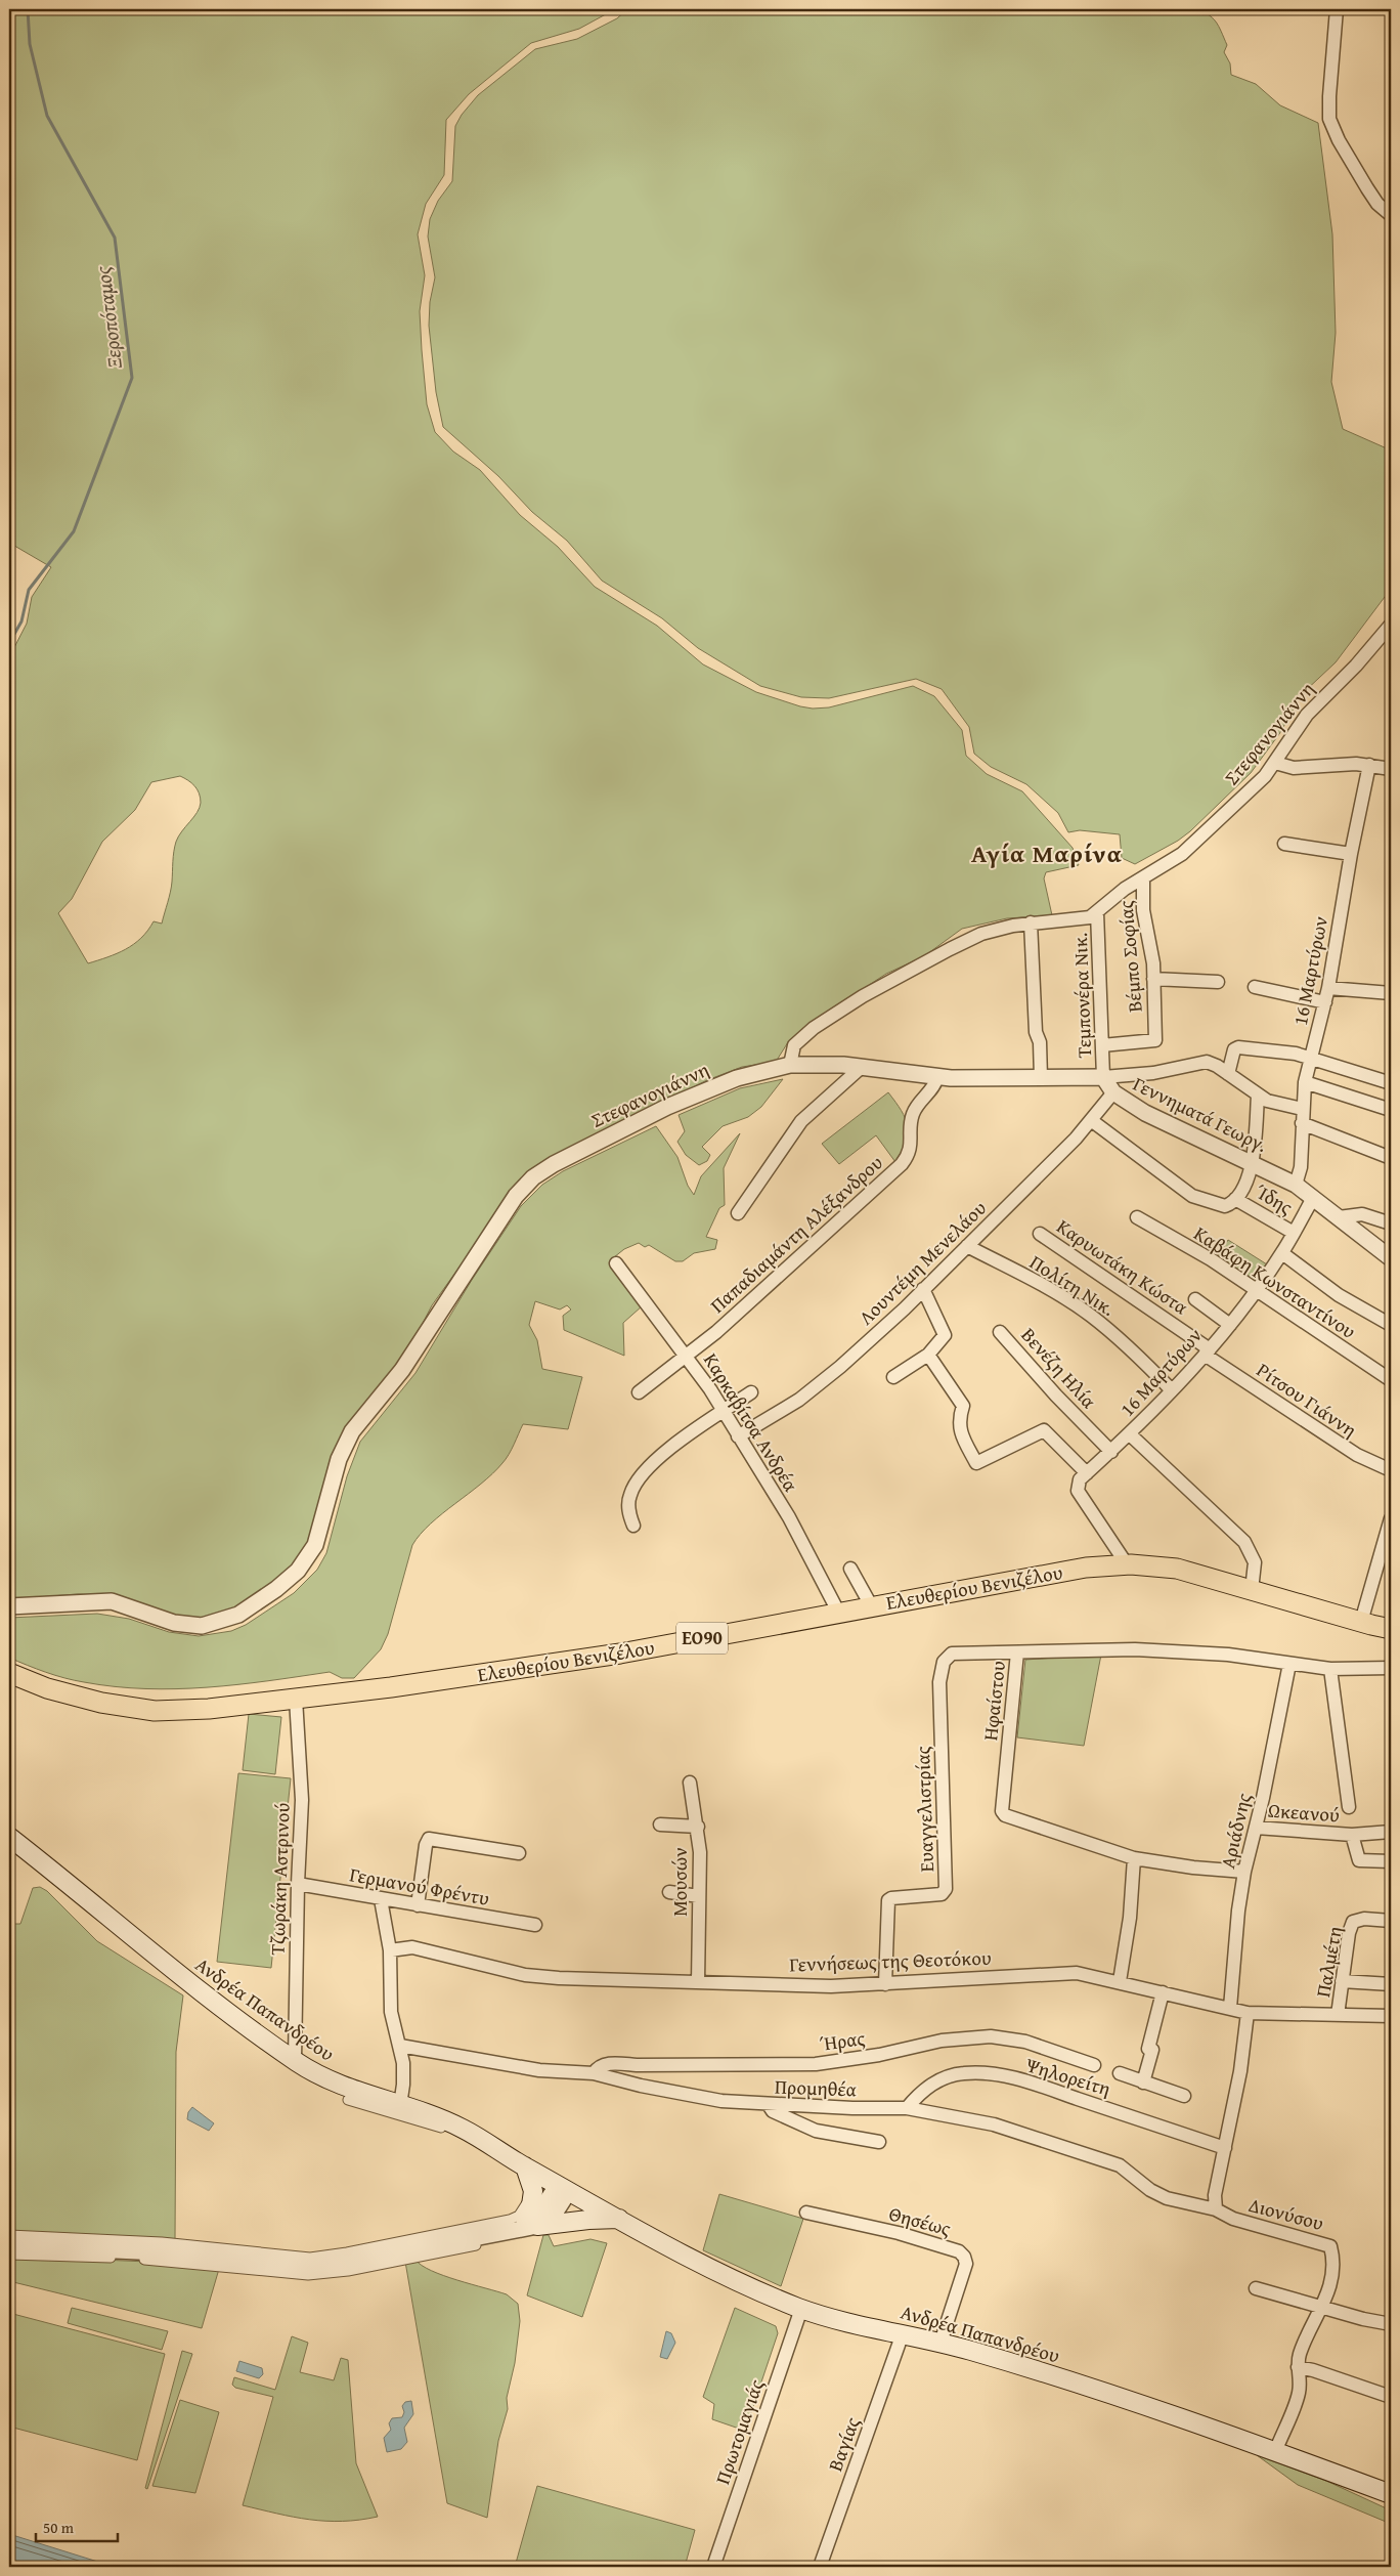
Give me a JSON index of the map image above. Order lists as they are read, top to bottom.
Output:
{
  "streets": {
    "main road": ["Ελευθερίου Βενιζέλου", "ΕΟ90", "Ανδρέα Παπανδρέου"],
    "street": [
      "Στεφανογιάννη",
      "Βέμπο Σοφίας",
      "16 Μαρτύρων",
      "Τεμπονέρα Νικ.",
      "Γεννηματά Γεωργ.",
      "Ίδης",
      "Παπαδιαμάντη Αλέξανδρου",
      "Λουντέμη Μενελάου",
      "Καρυωτάκη Κώστα",
      "Καβάφη Κωνσταντίνου",
      "Πολίτη Νικ.",
      "Βενέζη Ηλία",
      "Ρίτσου Γιάννη",
      "Καρκαβίτσα Ανδρέα",
      "Ηφαίστου",
      "Ευαγγελιστρίας",
      "Ωκεανού",
      "Αριάδνης",
      "Τζωράκη Αστρινού",
      "Μουσών",
      "Γερμανού Φρέντυ",
      "Γεννήσεως της Θεοτόκου",
      "Παλμέτη",
      "Ήρας",
      "Ψηλορείτη",
      "Προμηθέα",
      "Διονύσου",
      "Θησέως",
      "Πρωτομαγιάς",
      "Βαγίας"
    ]
  },
  "crossings": [
    ["Στεφανογιάννη", "Βέμπο Σοφίας"],
    ["Στεφανογιάννη", "Τεμπονέρα Νικ."],
    ["Βέμπο Σοφίας", "Τεμπονέρα Νικ."],
    ["16 Μαρτύρων", "Γεννηματά Γεωργ."],
    ["16 Μαρτύρων", "Ίδης"],
    ["16 Μαρτύρων", "Καρυωτάκη Κώστα"],
    ["16 Μαρτύρων", "Καβάφη Κωνσταντίνου"],
    ["16 Μαρτύρων", "Πολίτη Νικ."],
    ["16 Μαρτύρων", "Βενέζη Ηλία"],
    ["16 Μαρτύρων", "Ρίτσου Γιάννη"],
    ["Τεμπονέρα Νικ.", "Γεννηματά Γεωργ."],
    ["Γεννηματά Γεωργ.", "Λουντέμη Μενελάου"],
    ["Ίδης", "Λουντέμη Μενελάου"],
    ["Παπαδιαμάντη Αλέξανδρου", "Καρκαβίτσα Ανδρέα"],
    ["Λουντέμη Μενελάου", "Πολίτη Νικ."],
    ["Λουντέμη Μενελάου", "Καρκαβίτσα Ανδρέα"],
    ["Καρυωτάκη Κώστα", "Ρίτσου Γιάννη"],
    ["Καρκαβίτσα Ανδρέα", "Ελευθερίου Βενιζέλου"],
    ["Ελευθερίου Βενιζέλου", "Τζωράκη Αστρινού"],
    ["Ηφαίστου", "Ευαγγελιστρίας"],
    ["Ηφαίστου", "Αριάδνης"],
    ["Ευαγγελιστρίας", "Γεννήσεως της Θεοτόκου"],
    ["Ωκεανού", "Αριάδνης"],
    ["Αριάδνης", "Γεννήσεως της Θεοτόκου"],
    ["Τζωράκη Αστρινού", "Γερμανού Φρέντυ"],
    ["Τζωράκη Αστρινού", "Ανδρέα Παπανδρέου"],
    ["Μουσών", "Γεννήσεως της Θεοτόκου"],
    ["Γεννήσεως της Θεοτόκου", "Παλμέτη"],
    ["Ανδρέα Παπανδρέου", "Διονύσου"],
    ["Ανδρέα Παπανδρέου", "Θησέως"],
    ["Ανδρέα Παπανδρέου", "Πρωτομαγιάς"],
    ["Ανδρέα Παπανδρέου", "Βαγίας"],
    ["Ήρας", "Προμηθέα"],
    ["Ψηλορείτη", "Προμηθέα"],
    ["Προμηθέα", "Διονύσου"]
  ],
  "districts": ["Αγία Μαρίνα"],
  "water": ["Ξεροπόταμος"],
  "scale_bar": "50 m"
}
